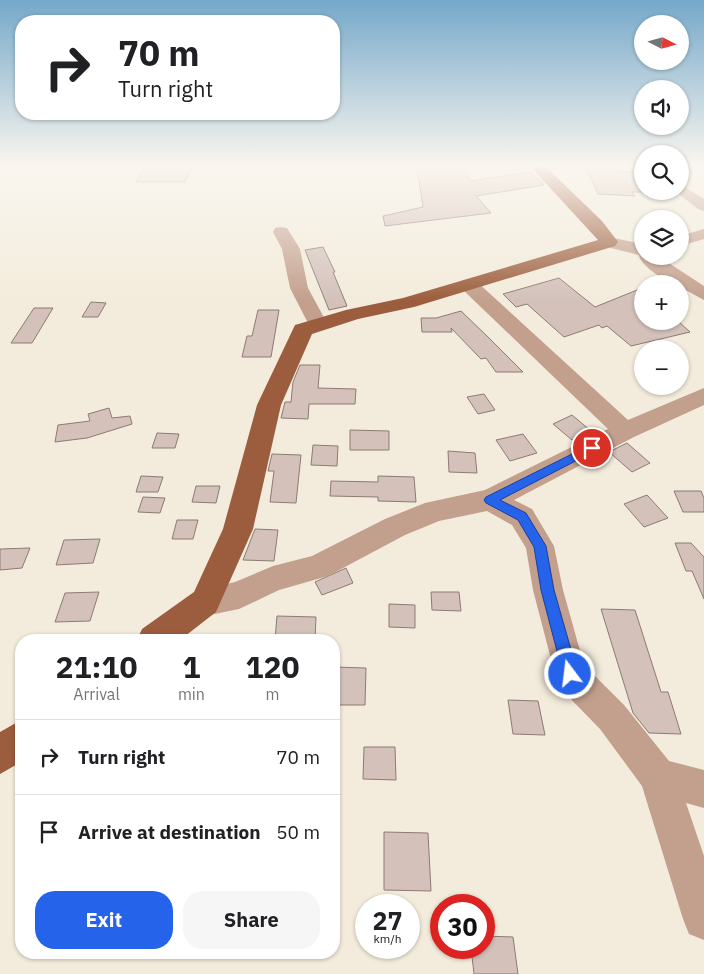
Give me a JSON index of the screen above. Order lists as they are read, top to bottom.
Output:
{
  "north": "right",
  "page": {
    "map_buttons": ["+", "−"],
    "turn": ["70 m", "Turn right"],
    "eta": [
      "21:10",
      "Arrival",
      "1",
      "min",
      "120",
      "m"
    ],
    "list": [
      {
        "name": "Turn right",
        "value": "70 m"
      },
      {
        "name": "Arrive at destination",
        "value": "50 m"
      }
    ],
    "buttons": ["Exit", "Share"],
    "speed": "27 km/h",
    "limit": "30"
  }
}
